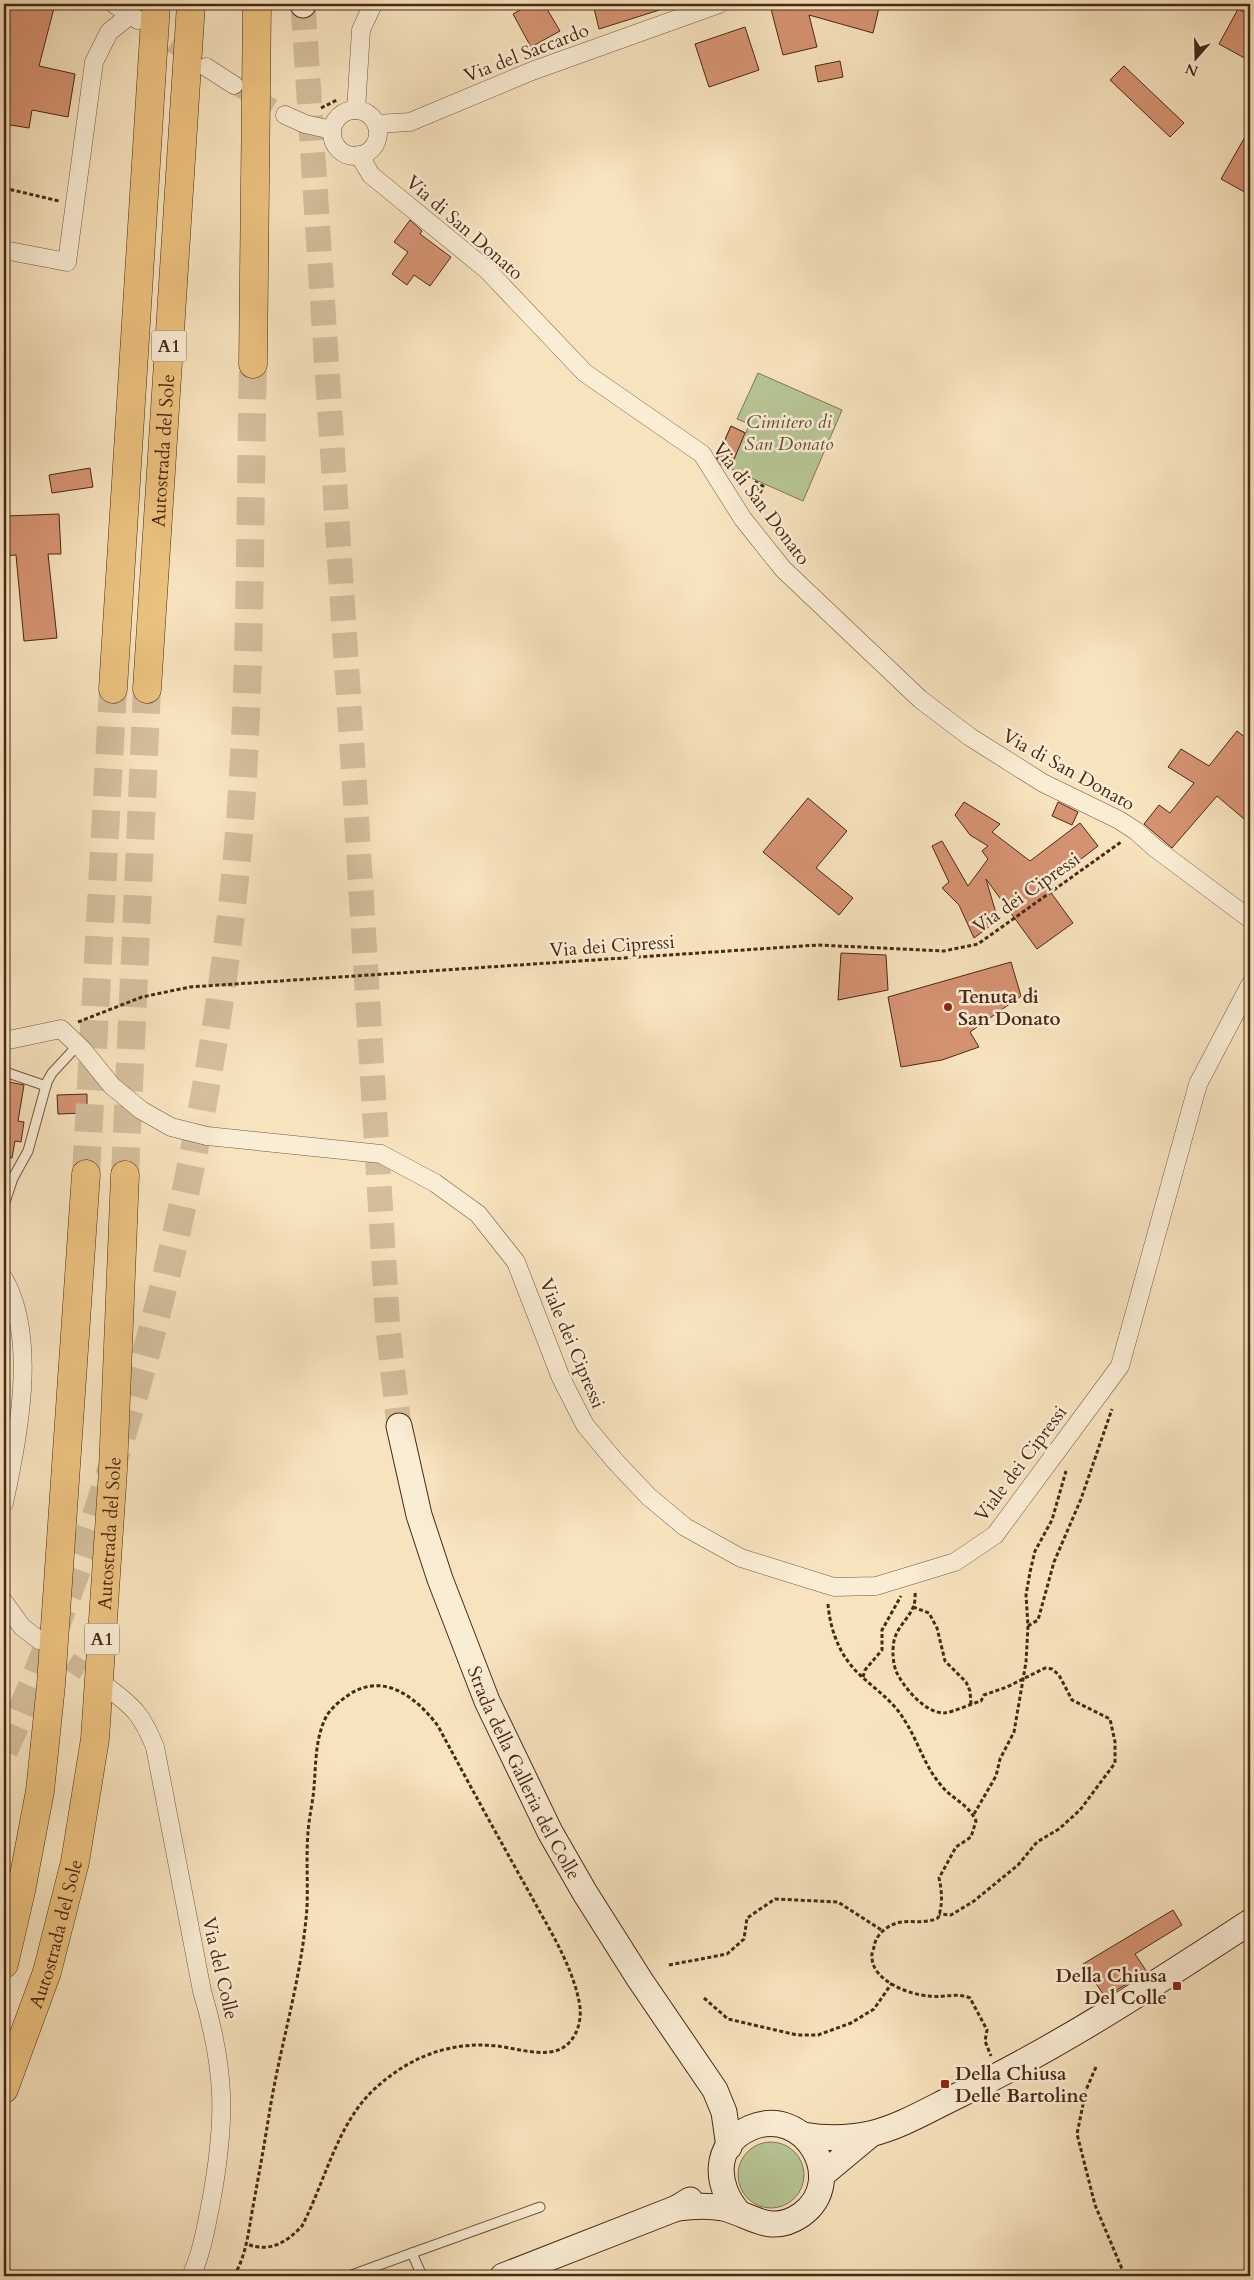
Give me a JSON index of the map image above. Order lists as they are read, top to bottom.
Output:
{
  "streets": {
    "highway": ["A1", "Autostrada del Sole"],
    "main road": ["Strada della Galleria del Colle"],
    "street": [
      "Via del Saccardo",
      "Via di San Donato",
      "Viale dei Cipressi",
      "Via del Colle"
    ],
    "path": ["Via dei Cipressi"]
  },
  "crossings": [
    ["Via del Saccardo", "Via di San Donato"],
    ["Via di San Donato", "Via dei Cipressi"],
    ["Via dei Cipressi", "Viale dei Cipressi"]
  ],
  "parks": ["Cimitero di San Donato"],
  "places": {
    "other": ["Tenuta di San Donato"],
    "transit": ["Della Chiusa Del Colle", "Della Chiusa Delle Bartoline"]
  },
  "north": "bottom"
}
